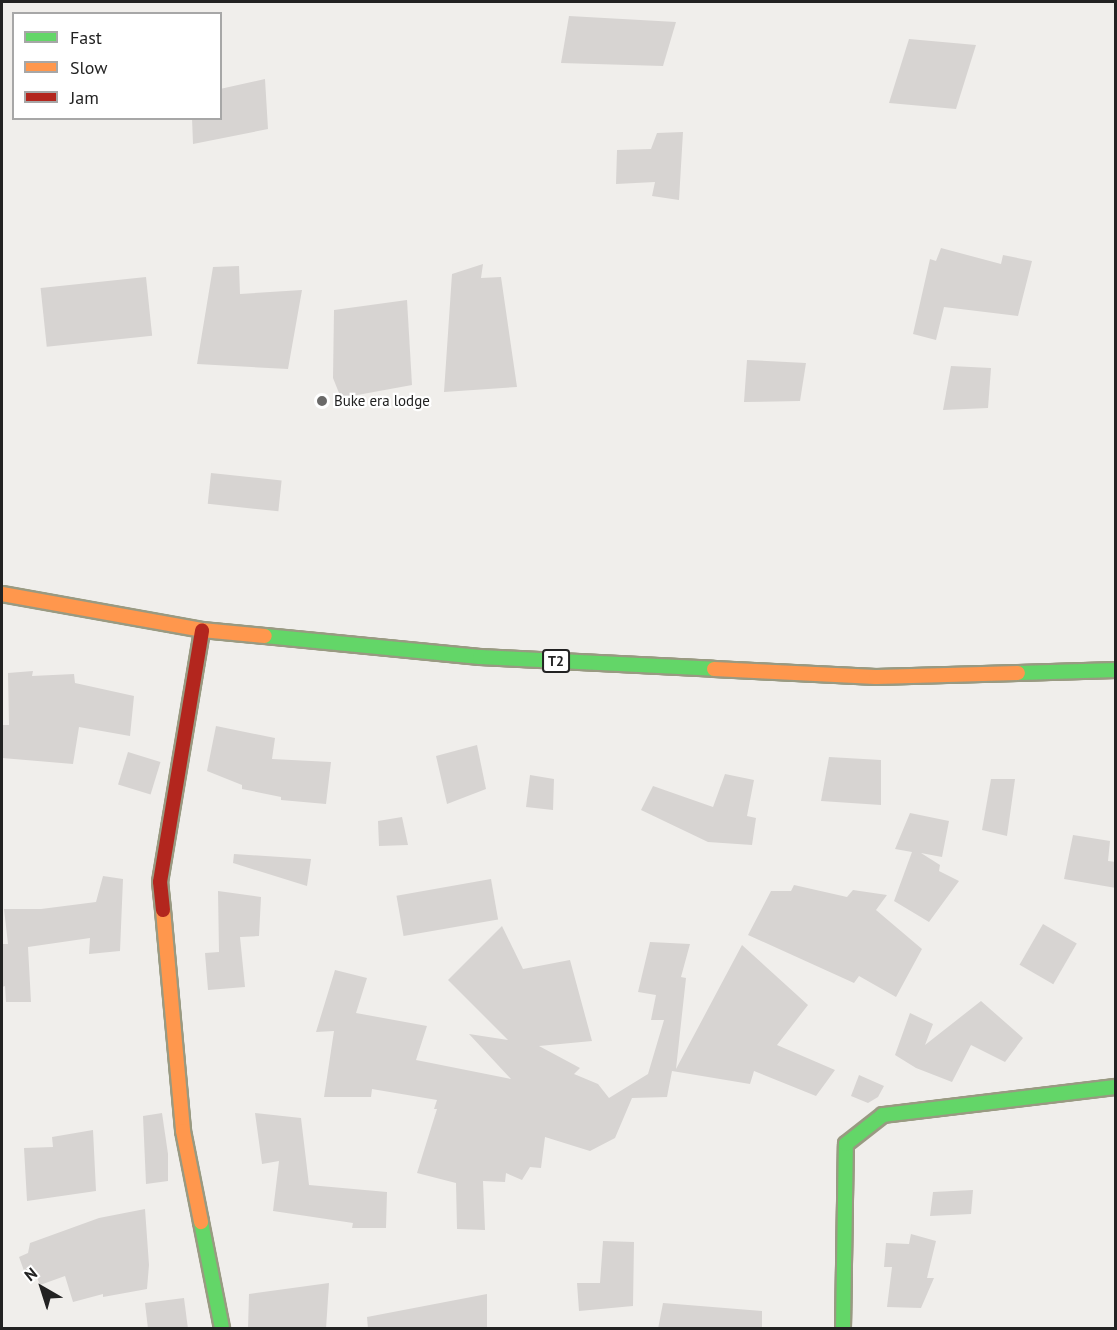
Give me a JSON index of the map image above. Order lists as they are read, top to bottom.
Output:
{
  "streets": {
    "main road": ["T2"]
  },
  "places": ["Buke era lodge"],
  "legend": ["Fast", "Slow", "Jam"],
  "north": "top left"
}
